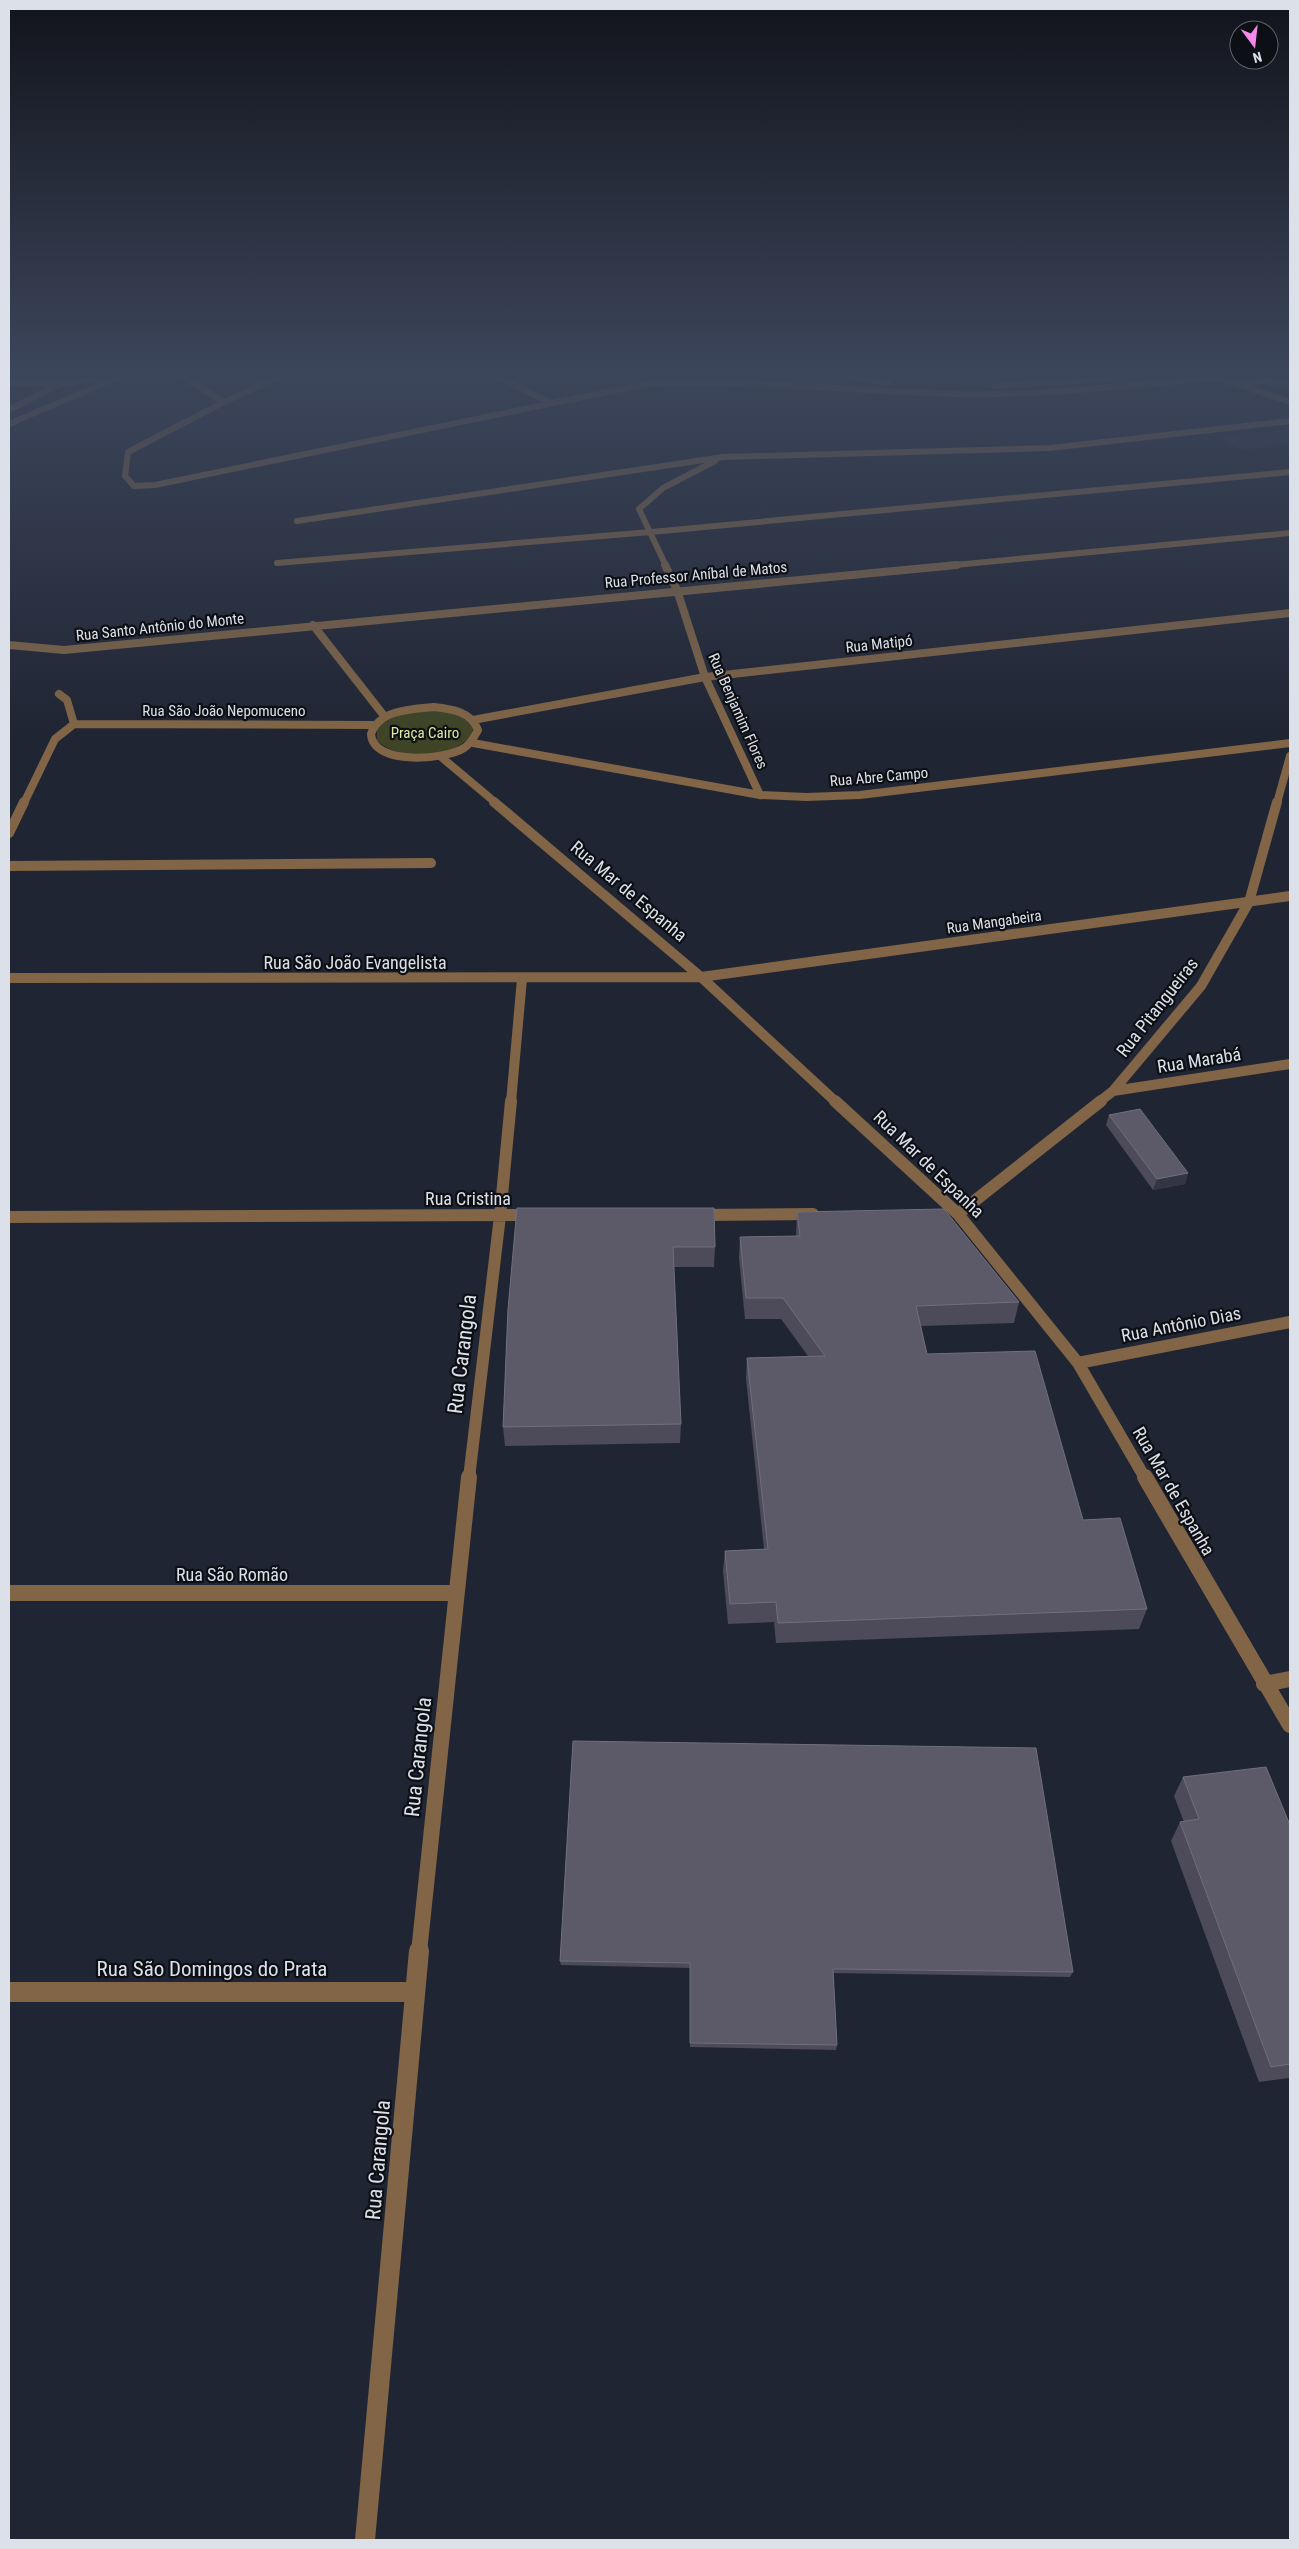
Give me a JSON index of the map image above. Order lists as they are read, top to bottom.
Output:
{
  "streets": {
    "street": [
      "Rua Professor Aníbal de Matos",
      "Rua Santo Antônio do Monte",
      "Rua Matipó",
      "Rua São João Nepomuceno",
      "Rua Benjamim Flores",
      "Rua Abre Campo",
      "Rua Mar de Espanha",
      "Rua Mangabeira",
      "Rua São João Evangelista",
      "Rua Pitangueiras",
      "Rua Marabá",
      "Rua Cristina",
      "Rua Antônio Dias",
      "Rua Carangola",
      "Rua São Romão",
      "Rua São Domingos do Prata"
    ]
  },
  "crossings": [
    ["Rua Professor Aníbal de Matos", "Rua Santo Antônio do Monte"],
    ["Rua Professor Aníbal de Matos", "Rua Benjamim Flores"],
    ["Rua Matipó", "Rua Benjamim Flores"],
    ["Rua Benjamim Flores", "Rua Abre Campo"],
    ["Rua Mar de Espanha", "Rua Mangabeira"],
    ["Rua Mar de Espanha", "Rua São João Evangelista"],
    ["Rua Mar de Espanha", "Rua Pitangueiras"],
    ["Rua Mar de Espanha", "Rua Antônio Dias"],
    ["Rua Mangabeira", "Rua São João Evangelista"],
    ["Rua Mangabeira", "Rua Pitangueiras"],
    ["Rua São João Evangelista", "Rua Carangola"],
    ["Rua Pitangueiras", "Rua Marabá"],
    ["Rua Cristina", "Rua Carangola"],
    ["Rua Carangola", "Rua São Romão"],
    ["Rua Carangola", "Rua São Domingos do Prata"]
  ],
  "parks": ["Praça Cairo"],
  "north": "bottom"
}
